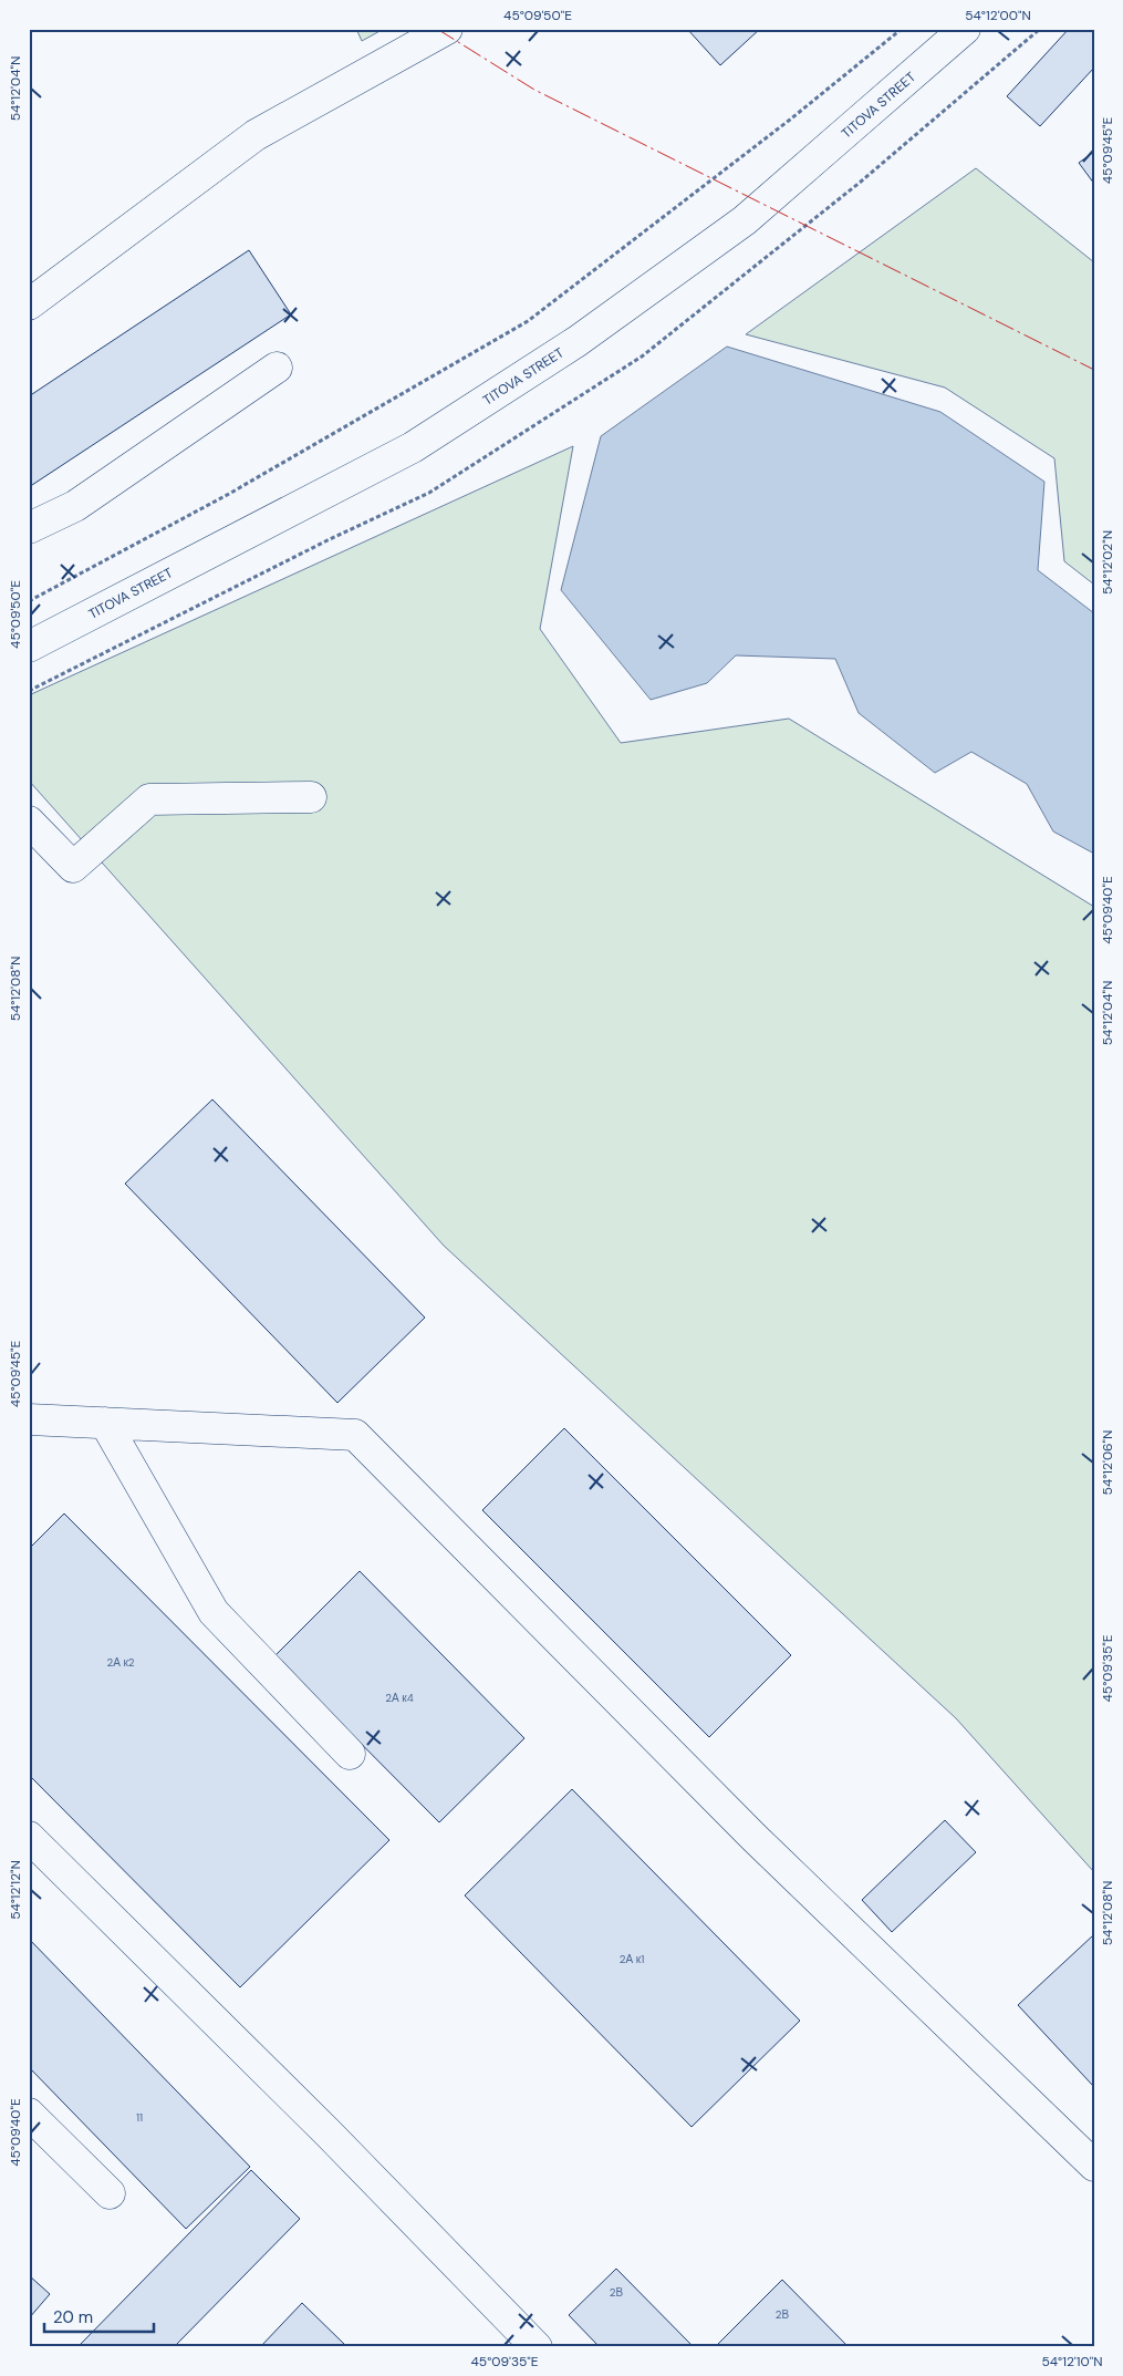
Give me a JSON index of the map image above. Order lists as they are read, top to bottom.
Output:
{
  "streets": {
    "main road": ["TITOVA STREET"]
  },
  "house_numbers": [
    "2А к2",
    "2А к4",
    "2А к1",
    "11",
    "2В",
    "2В"
  ],
  "scale_bar": "20 m",
  "coordinates": [
    "45°09'50\"E",
    "54°12'00\"N",
    "54°12'04\"N",
    "45°09'45\"E",
    "54°12'02\"N",
    "45°09'40\"E",
    "54°12'08\"N",
    "54°12'06\"N",
    "45°09'35\"E",
    "54°12'12\"N",
    "54°12'10\"N"
  ]
}
